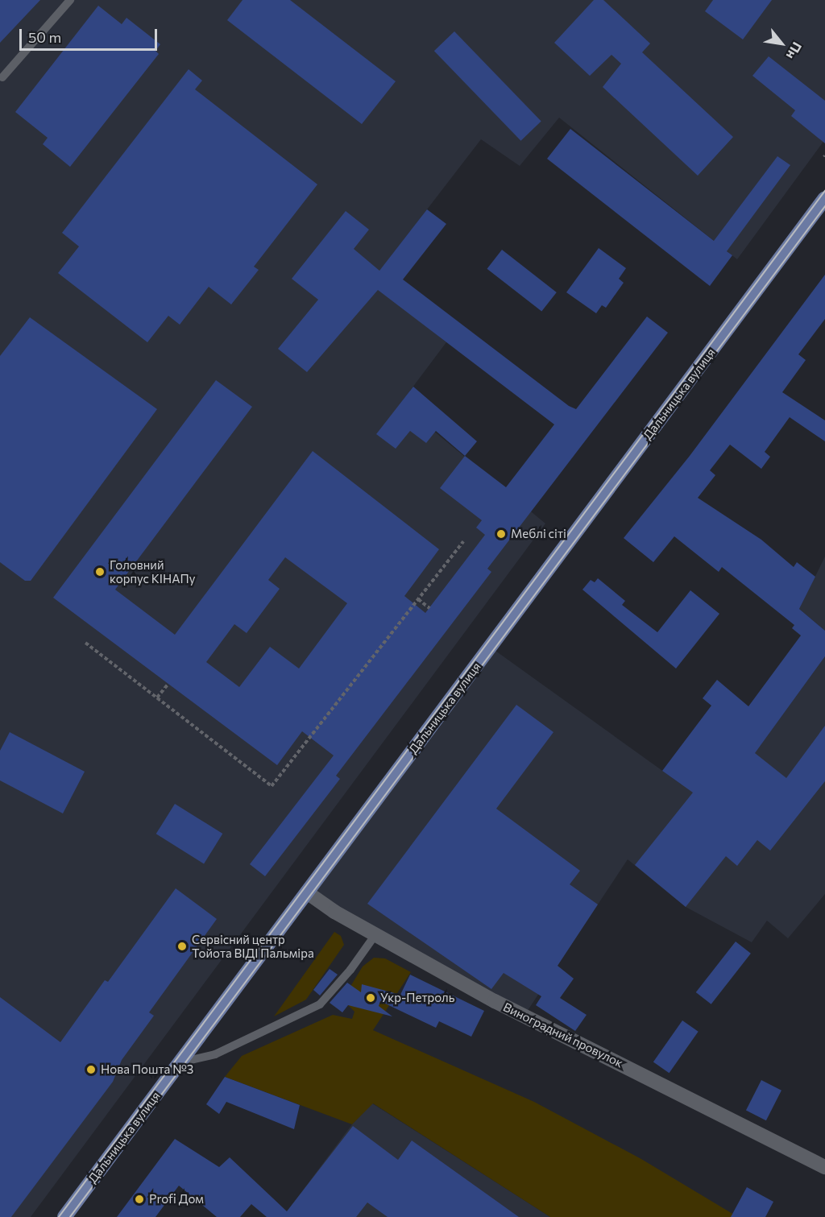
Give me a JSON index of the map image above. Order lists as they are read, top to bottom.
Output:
{
  "streets": {
    "main road": ["Дальницька вулиця"],
    "street": ["Виноградний провулок"]
  },
  "crossings": [
    ["Дальницька вулиця", "Виноградний провулок"]
  ],
  "places": [
    "Меблі сіті",
    "Головний корпус КІНАПу",
    "Сервісний центр Тойота ВІДІ Пальміра",
    "Укр-Петроль",
    "Нова Пошта №3",
    "Profi Дом"
  ],
  "scale_bar": "50 m",
  "north": "bottom right"
}
